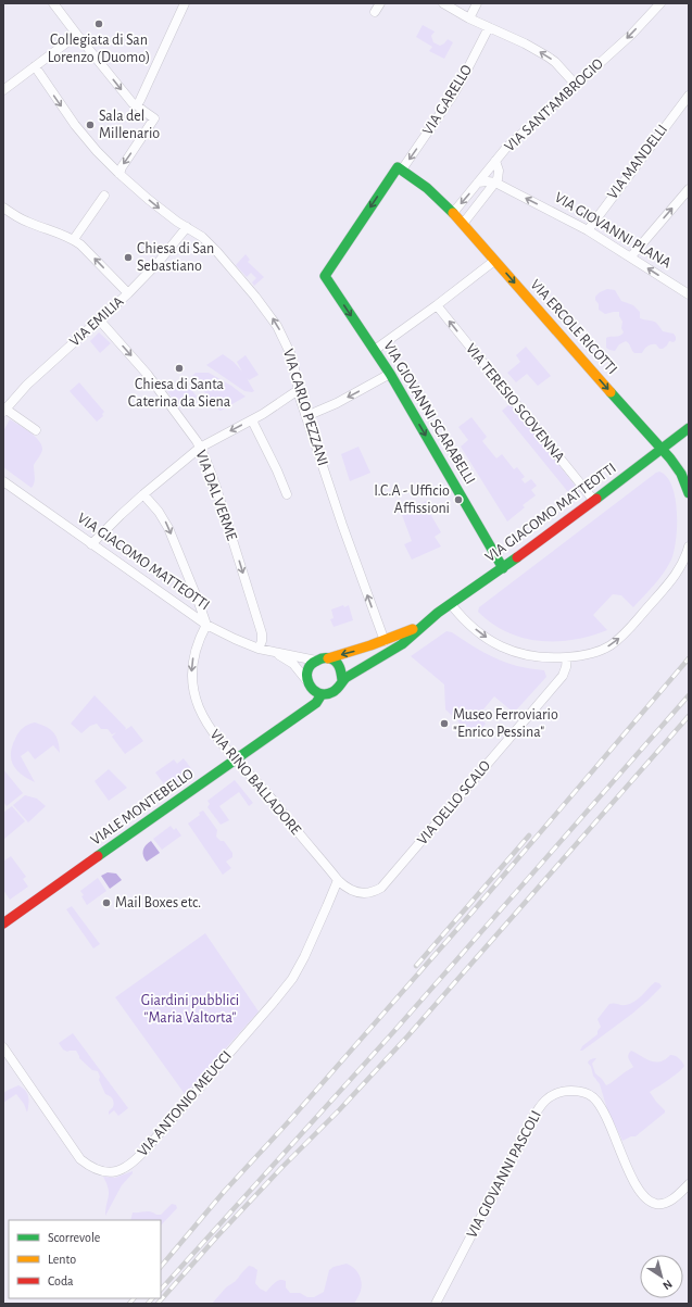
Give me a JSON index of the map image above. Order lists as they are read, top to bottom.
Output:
{
  "streets": {
    "street": [
      "VIA GARELLO",
      "VIA SANT'AMBROGIO",
      "VIA MANDELLI",
      "VIA GIOVANNI PLANA",
      "VIA EMILIA",
      "VIA ERCOLE RICOTTI",
      "VIA TERESIO SCOVENNA",
      "VIA CARLO PEZZANI",
      "VIA GIOVANNI SCARABELLI",
      "VIA DAL VERME",
      "VIA GIACOMO MATTEOTTI",
      "VIA RINO BALLADORE",
      "VIA DELLO SCALO",
      "VIALE MONTEBELLO",
      "VIA ANTONIO MEUCCI",
      "VIA GIOVANNI PASCOLI"
    ]
  },
  "crossings": [
    ["VIA GARELLO", "VIA GIOVANNI SCARABELLI"],
    ["VIA MANDELLI", "VIA GIOVANNI PLANA"],
    ["VIA EMILIA", "VIA CARLO PEZZANI"],
    ["VIA EMILIA", "VIA DAL VERME"],
    ["VIA ERCOLE RICOTTI", "VIA GIACOMO MATTEOTTI"],
    ["VIA TERESIO SCOVENNA", "VIA GIACOMO MATTEOTTI"],
    ["VIA CARLO PEZZANI", "VIA GIACOMO MATTEOTTI"],
    ["VIA GIOVANNI SCARABELLI", "VIA GIACOMO MATTEOTTI"],
    ["VIA DAL VERME", "VIA GIACOMO MATTEOTTI"],
    ["VIA GIACOMO MATTEOTTI", "VIA RINO BALLADORE"],
    ["VIA GIACOMO MATTEOTTI", "VIALE MONTEBELLO"],
    ["VIA RINO BALLADORE", "VIA DELLO SCALO"],
    ["VIA RINO BALLADORE", "VIALE MONTEBELLO"],
    ["VIA RINO BALLADORE", "VIA ANTONIO MEUCCI"],
    ["VIA DELLO SCALO", "VIA ANTONIO MEUCCI"]
  ],
  "one_way": [
    "VIA GARELLO",
    "VIA SANT'AMBROGIO",
    "VIA GIOVANNI PLANA",
    "VIA ERCOLE RICOTTI",
    "VIA TERESIO SCOVENNA",
    "VIA GIOVANNI SCARABELLI",
    "VIA RINO BALLADORE"
  ],
  "parks": ["Giardini pubblici \"Maria Valtorta\""],
  "places": [
    "Collegiata di San Lorenzo (Duomo)",
    "Sala del Millenario",
    "Chiesa di San Sebastiano",
    "Chiesa di Santa Caterina da Siena",
    "I.C.A - Ufficio Affissioni",
    "Museo Ferroviario \"Enrico Pessina\"",
    "Mail Boxes etc."
  ],
  "legend": ["Scorrevole", "Lento", "Coda"],
  "north": "bottom right"
}
